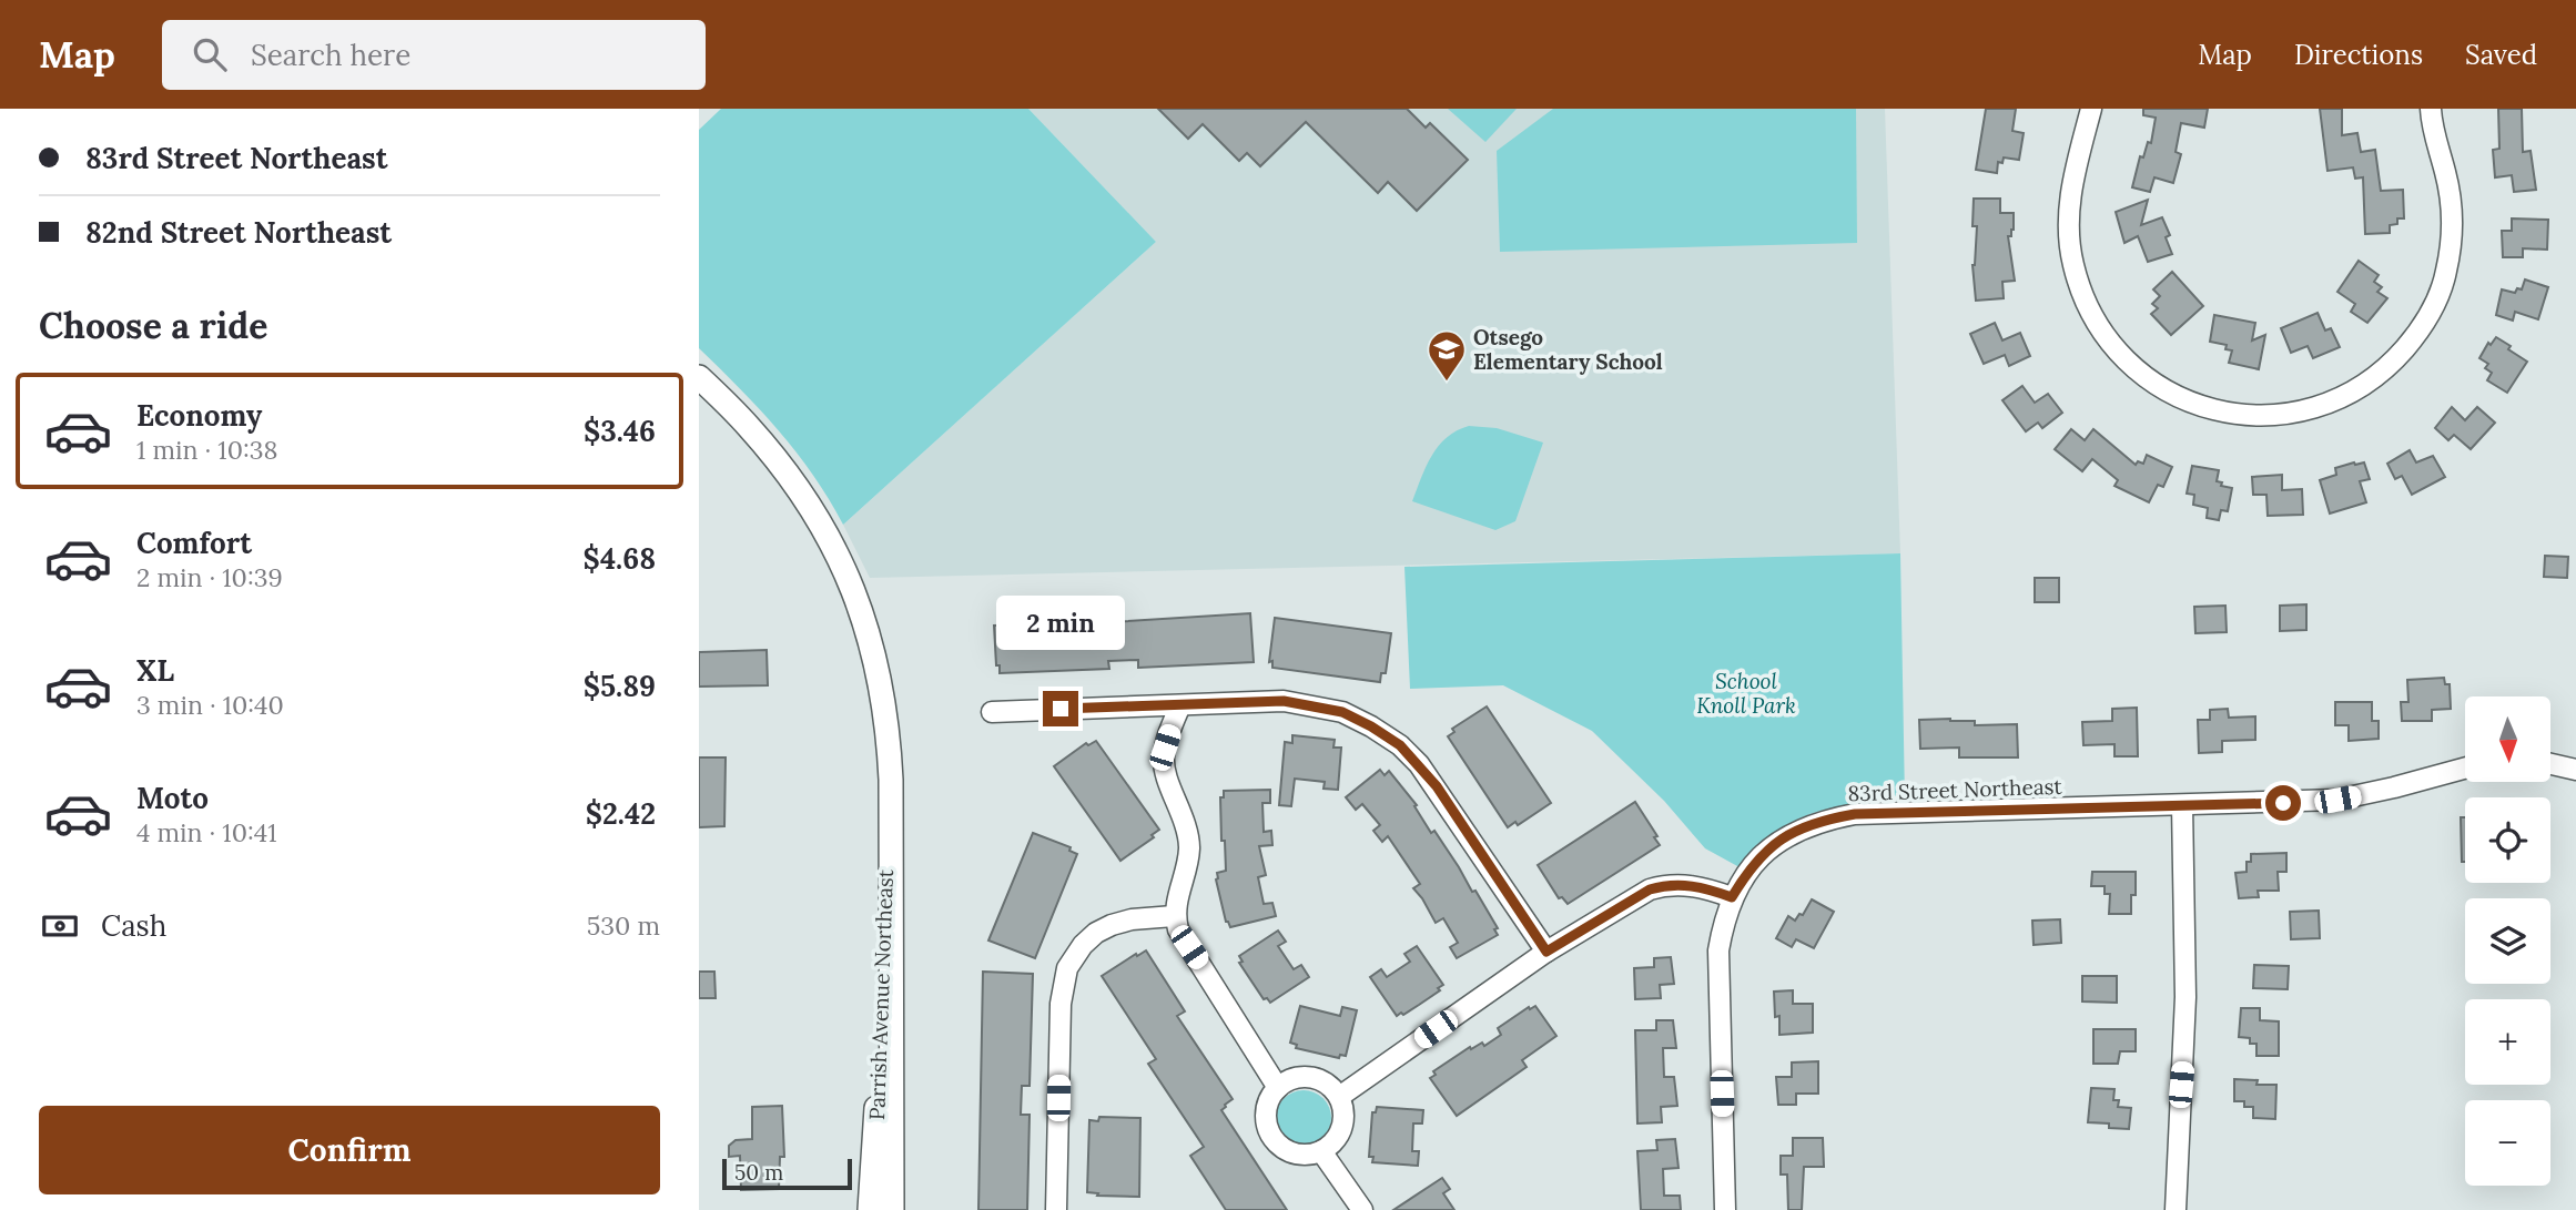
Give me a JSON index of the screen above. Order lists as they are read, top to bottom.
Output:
{
  "streets": {
    "main road": ["Parrish Avenue Northeast"],
    "street": ["83rd Street Northeast"]
  },
  "parks": ["School Knoll Park"],
  "places": {
    "school or university": ["Otsego Elementary School"]
  },
  "scale_bar": "50 m",
  "north": "bottom",
  "page": {
    "header": "Map",
    "search": "Search here",
    "nav": ["Map", "Directions", "Saved"],
    "banner": ["83rd Street Northeast", "82nd Street Northeast"],
    "heading": "Choose a ride",
    "list": [
      {
        "name": "Economy",
        "note": "1 min · 10:38",
        "value": "$3.46"
      },
      {
        "name": "Comfort",
        "note": "2 min · 10:39",
        "value": "$4.68"
      },
      {
        "name": "XL",
        "note": "3 min · 10:40",
        "value": "$5.89"
      },
      {
        "name": "Moto",
        "note": "4 min · 10:41",
        "value": "$2.42"
      }
    ],
    "bubble": "2 min",
    "map_buttons": ["+", "−"],
    "pay": ["Cash", "530 m"],
    "buttons": "Confirm",
    "scale": "50 m"
  }
}
